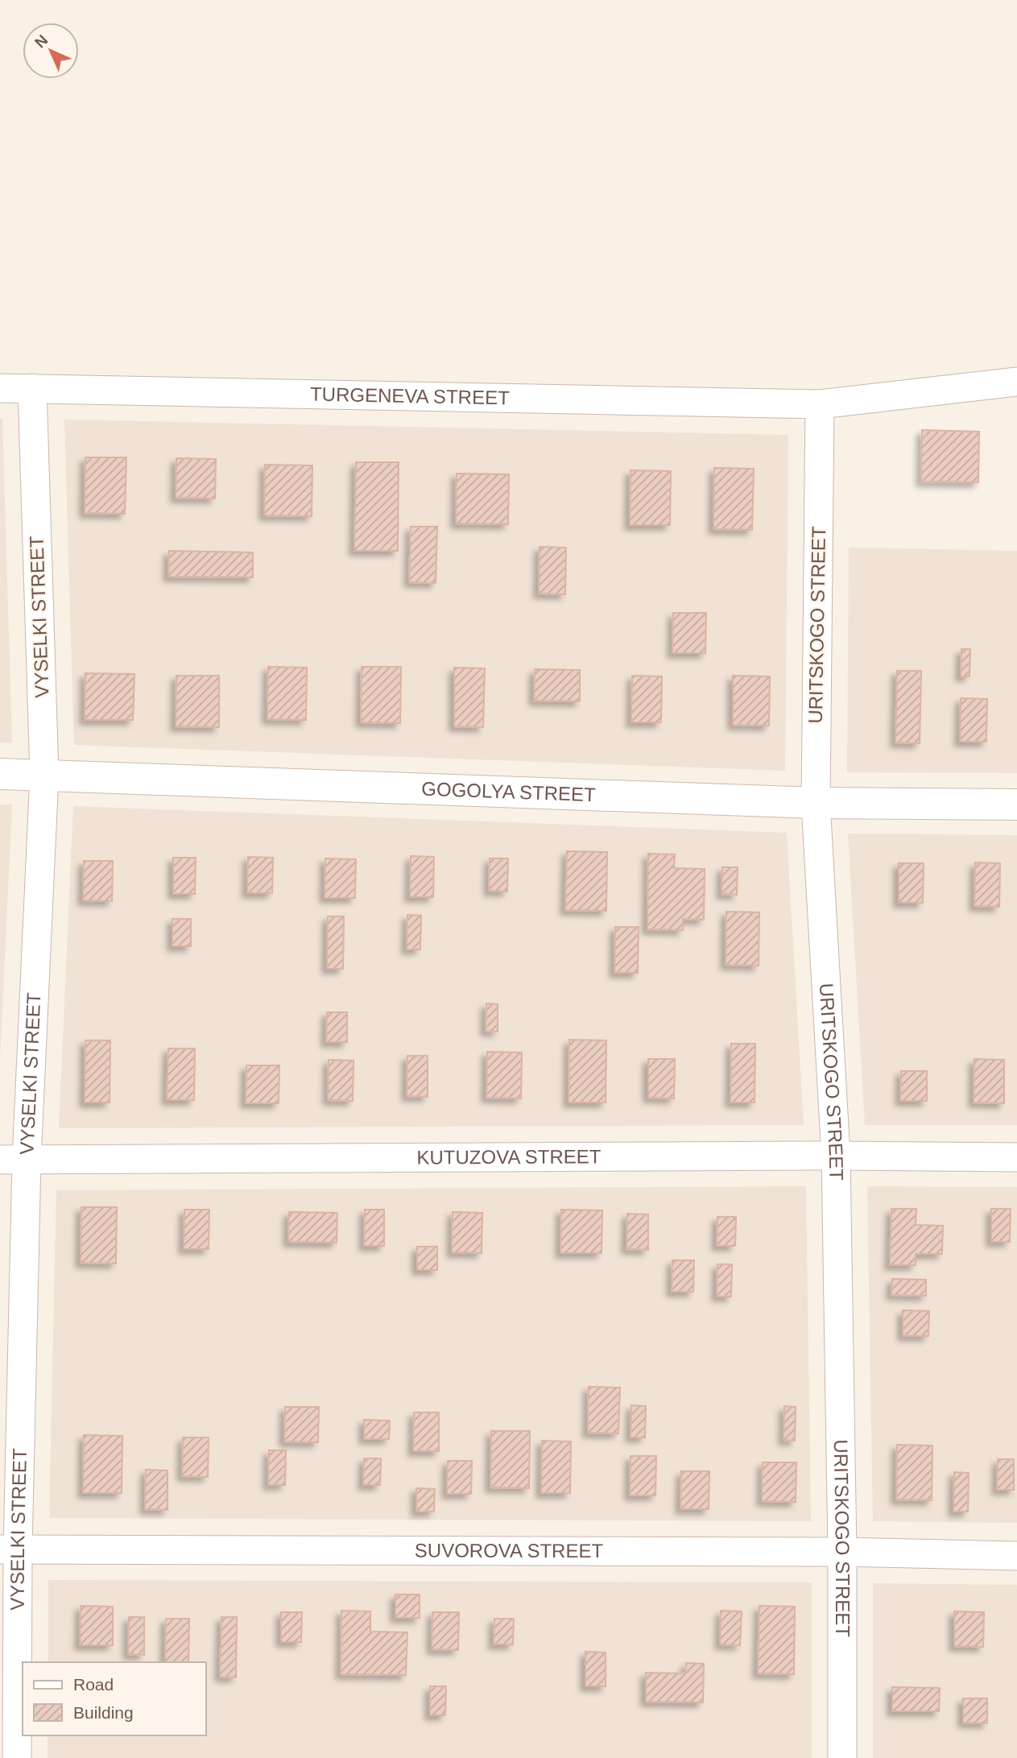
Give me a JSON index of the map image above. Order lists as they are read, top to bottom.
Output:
{
  "streets": {
    "main road": ["GOGOLYA STREET"],
    "street": [
      "TURGENEVA STREET",
      "VYSELKI STREET",
      "URITSKOGO STREET",
      "KUTUZOVA STREET",
      "SUVOROVA STREET"
    ]
  },
  "crossings": [
    ["TURGENEVA STREET", "VYSELKI STREET"],
    ["TURGENEVA STREET", "URITSKOGO STREET"],
    ["VYSELKI STREET", "GOGOLYA STREET"],
    ["VYSELKI STREET", "KUTUZOVA STREET"],
    ["VYSELKI STREET", "SUVOROVA STREET"],
    ["URITSKOGO STREET", "GOGOLYA STREET"],
    ["URITSKOGO STREET", "KUTUZOVA STREET"],
    ["URITSKOGO STREET", "SUVOROVA STREET"]
  ],
  "legend": ["Road", "Building"],
  "north": "top left"
}
